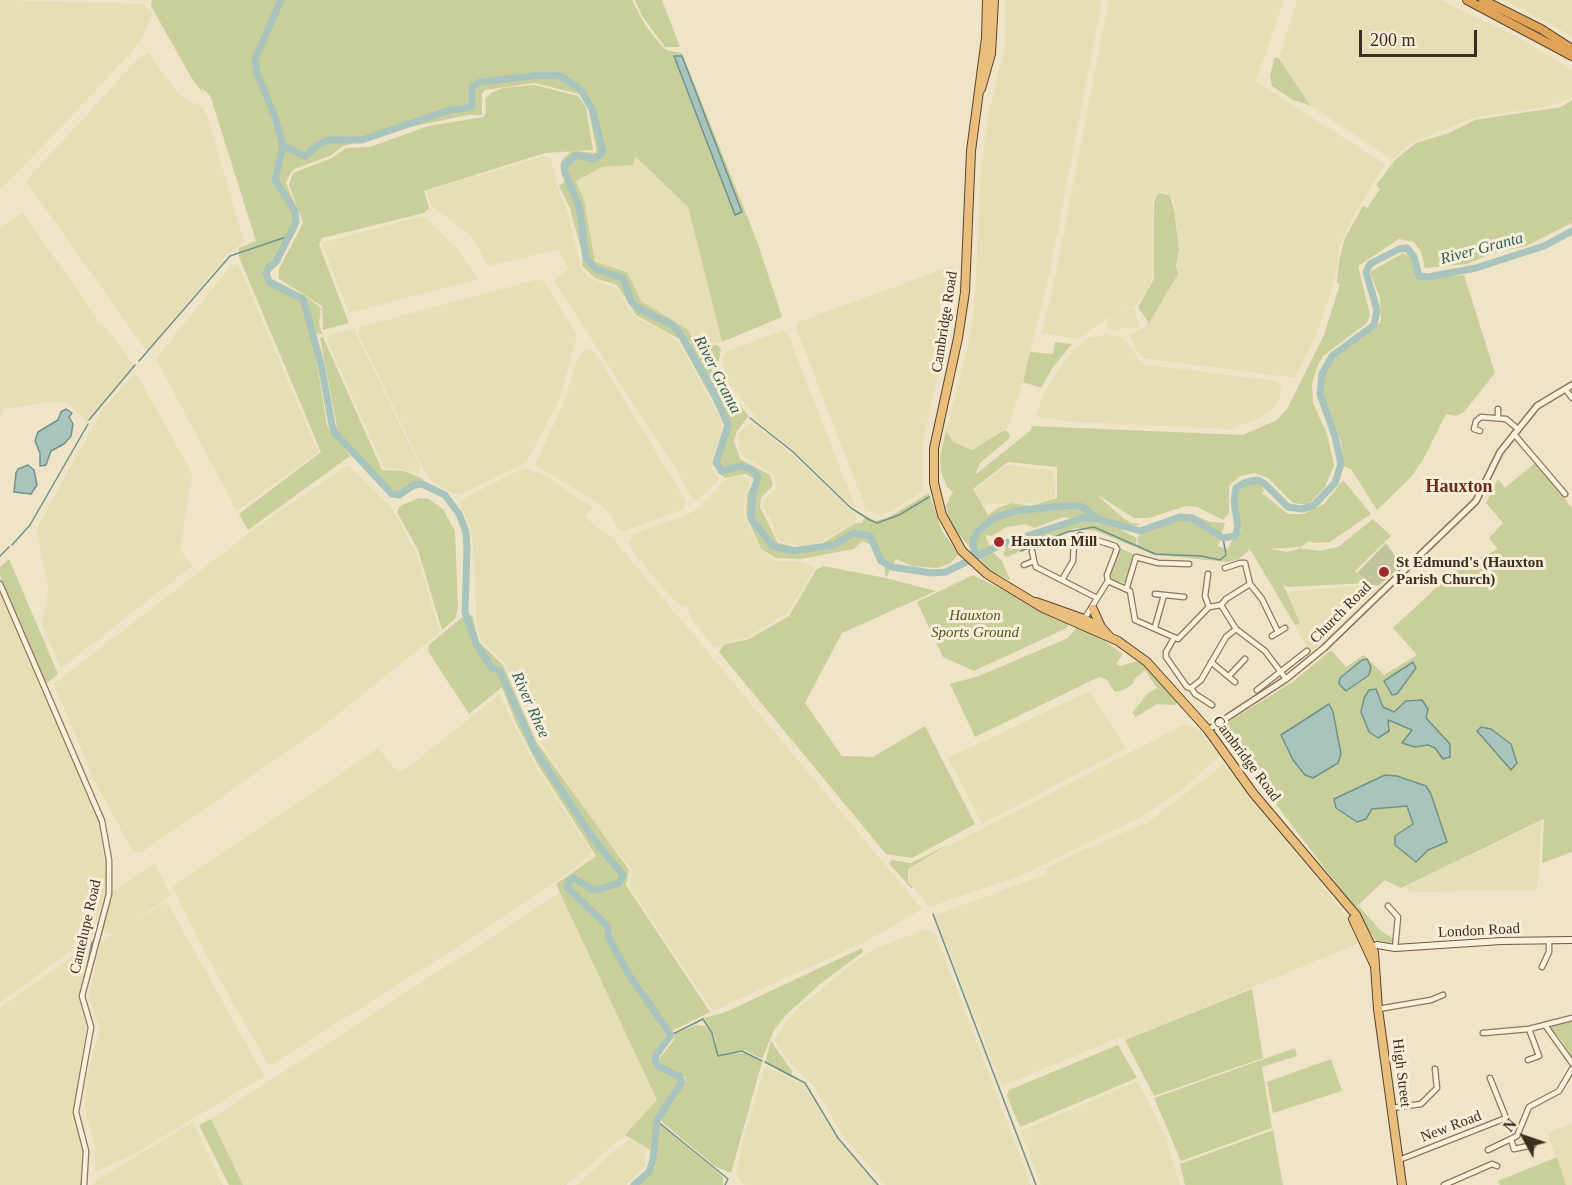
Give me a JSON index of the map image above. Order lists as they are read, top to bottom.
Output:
{
  "streets": {
    "highway": ["Cambridge Road", "High Street"],
    "main road": ["London Road"],
    "street": ["Church Road", "Cantelupe Road", "New Road"]
  },
  "crossings": [
    ["Cambridge Road", "Church Road"],
    ["Cambridge Road", "London Road"],
    ["Cambridge Road", "High Street"],
    ["London Road", "High Street"],
    ["High Street", "New Road"]
  ],
  "districts": ["Hauxton"],
  "water": ["River Granta", "River Rhee"],
  "parks": ["Hauxton Sports Ground"],
  "places": ["Hauxton Mill", "St Edmund's (Hauxton Parish Church)"],
  "scale_bar": "200 m",
  "north": "top left"
}
